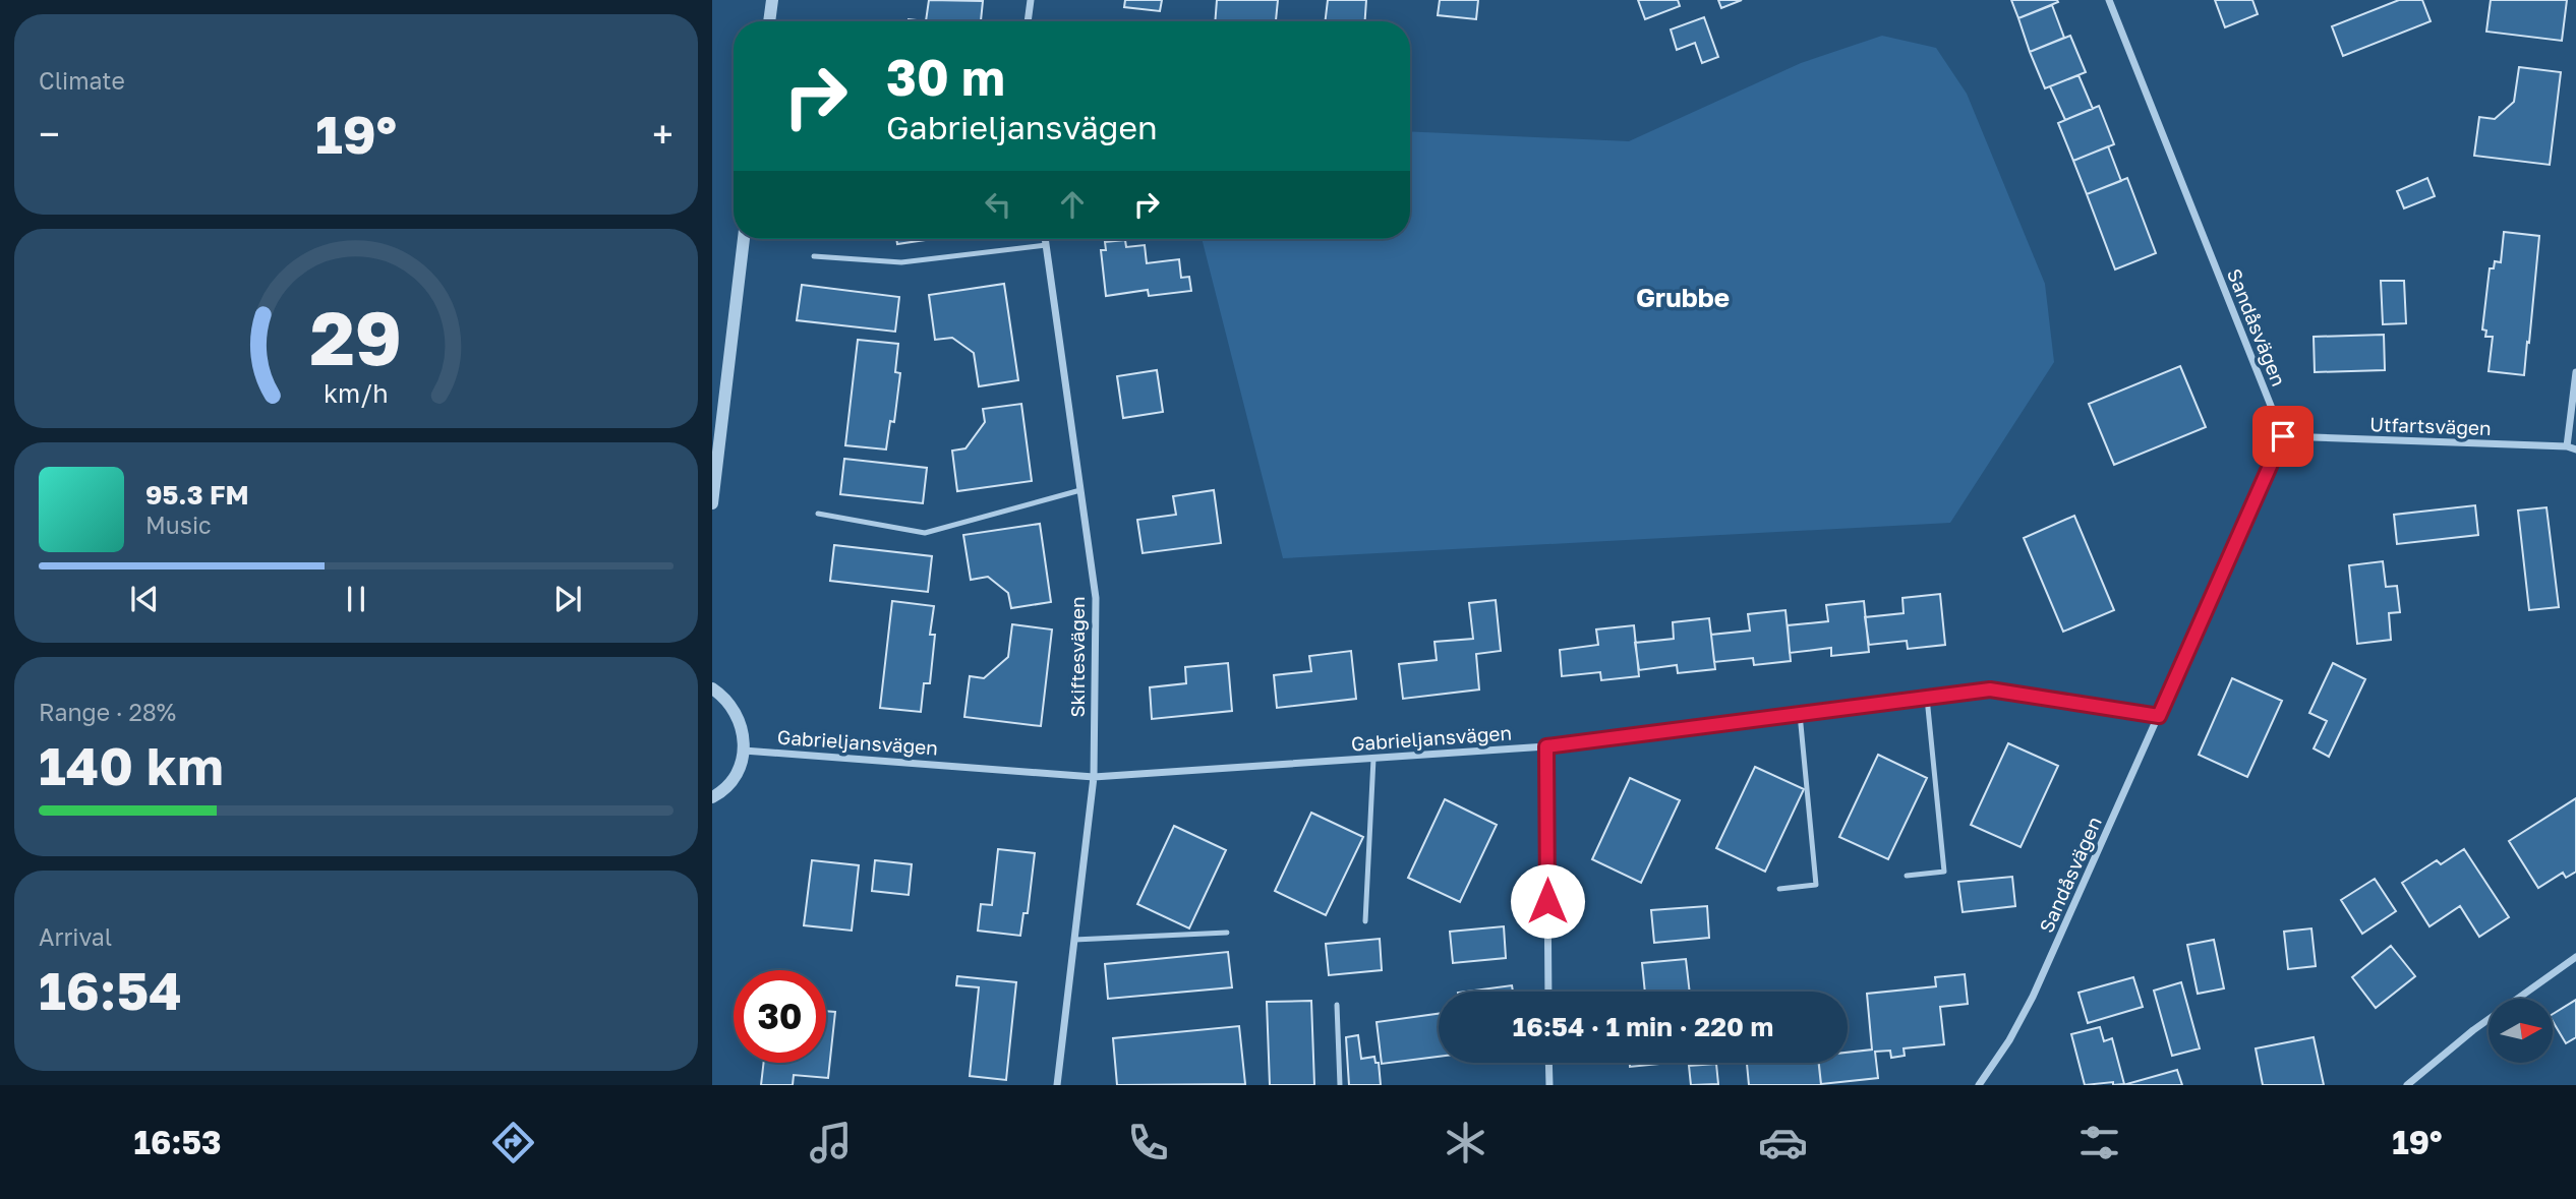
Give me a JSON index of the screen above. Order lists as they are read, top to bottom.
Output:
{
  "streets": {
    "street": [
      "Sandåsvägen",
      "Utfartsvägen",
      "Skiftesvägen",
      "Gabrieljansvägen"
    ]
  },
  "crossings": [
    ["Sandåsvägen", "Utfartsvägen"],
    ["Sandåsvägen", "Gabrieljansvägen"],
    ["Skiftesvägen", "Gabrieljansvägen"]
  ],
  "districts": ["Grubbe"],
  "north": "right",
  "page": {
    "tile": [
      "Climate",
      ["Range · 28%", "140 km"],
      ["Arrival", "16:54"]
    ],
    "turn": ["30 m", "Gabrieljansvägen"],
    "heat": ["−", "19°", "+"],
    "song": ["95.3 FM", "Music"],
    "limit": "30",
    "trip": "16:54 · 1 min · 220 m",
    "tabs": ["16:53", "19°"],
    "gauge": ["29", "km/h"]
  }
}
